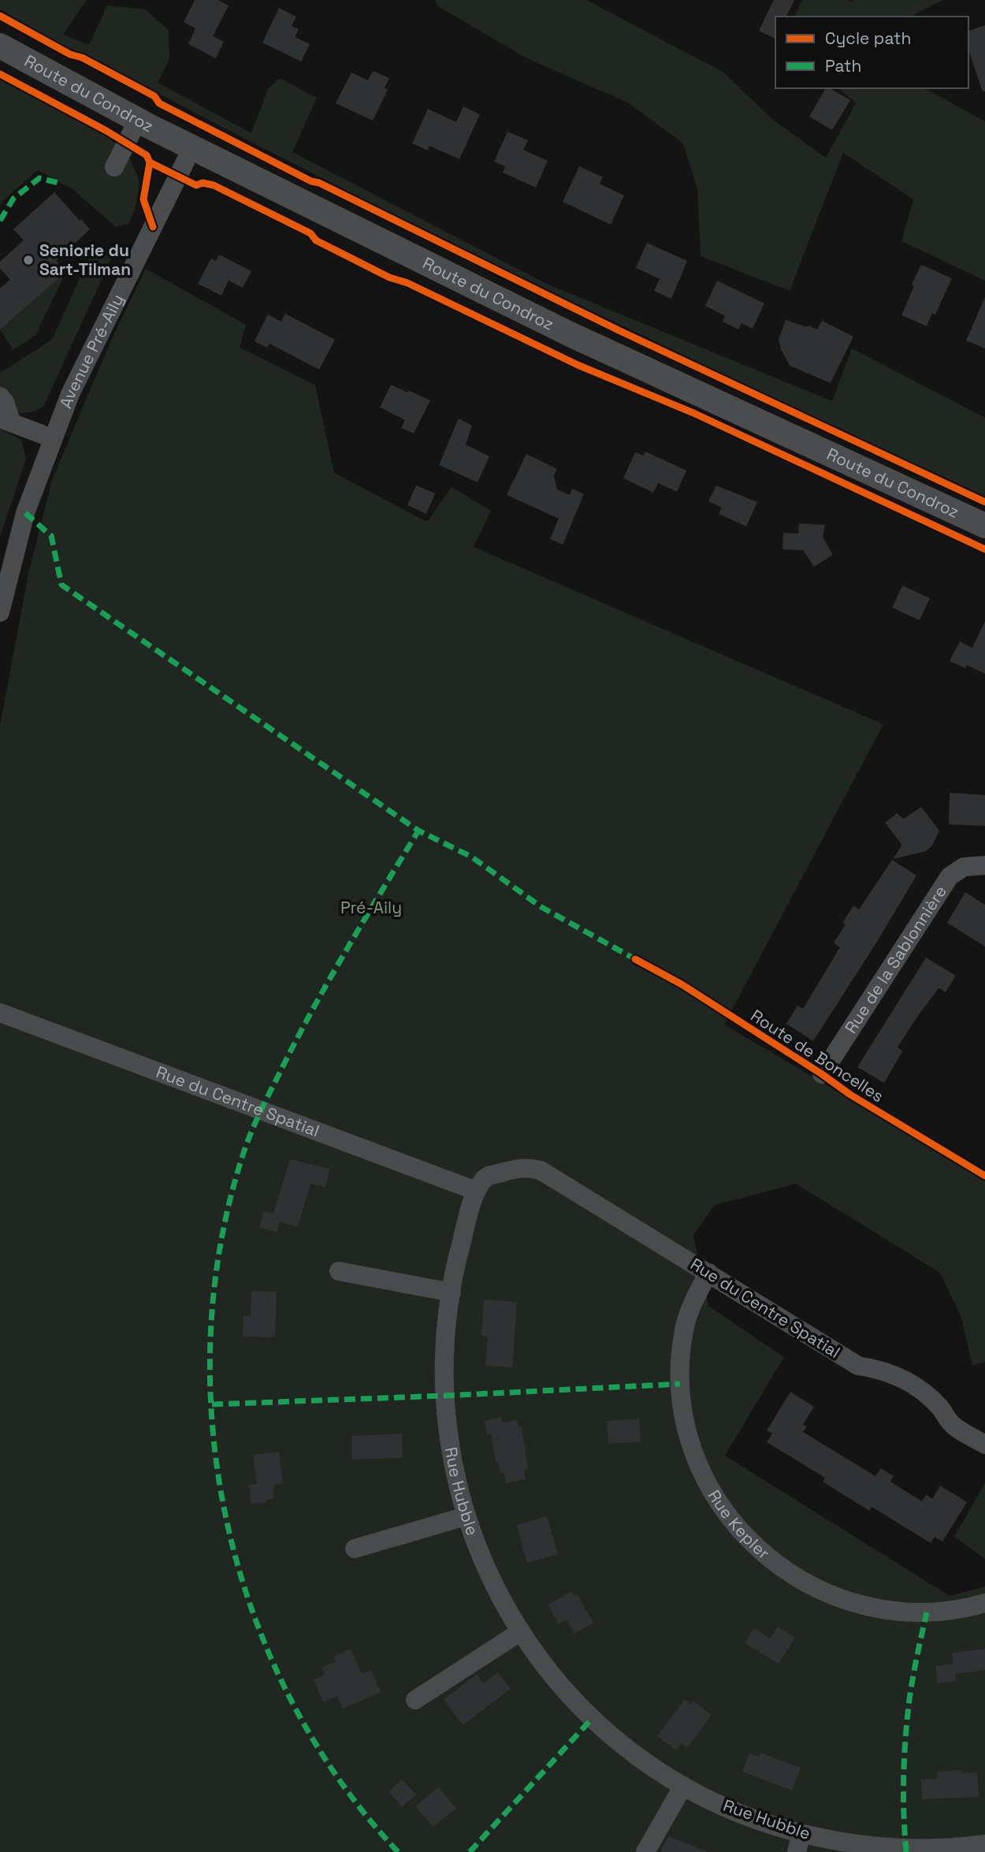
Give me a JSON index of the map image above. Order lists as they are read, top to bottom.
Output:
{
  "streets": {
    "main road": ["Route du Condroz"],
    "street": [
      "Avenue Pré-Aily",
      "Rue de la Sablonnière",
      "Rue du Centre Spatial",
      "Rue Hubble",
      "Rue Kepler"
    ],
    "cycle path": ["Route de Boncelles"]
  },
  "crossings": [
    ["Route du Condroz", "Avenue Pré-Aily"],
    ["Rue du Centre Spatial", "Rue Hubble"],
    ["Rue du Centre Spatial", "Rue Kepler"]
  ],
  "parks": ["Pré-Aily"],
  "places": ["Seniorie du Sart-Tilman"],
  "legend": ["Cycle path", "Path"]
}
